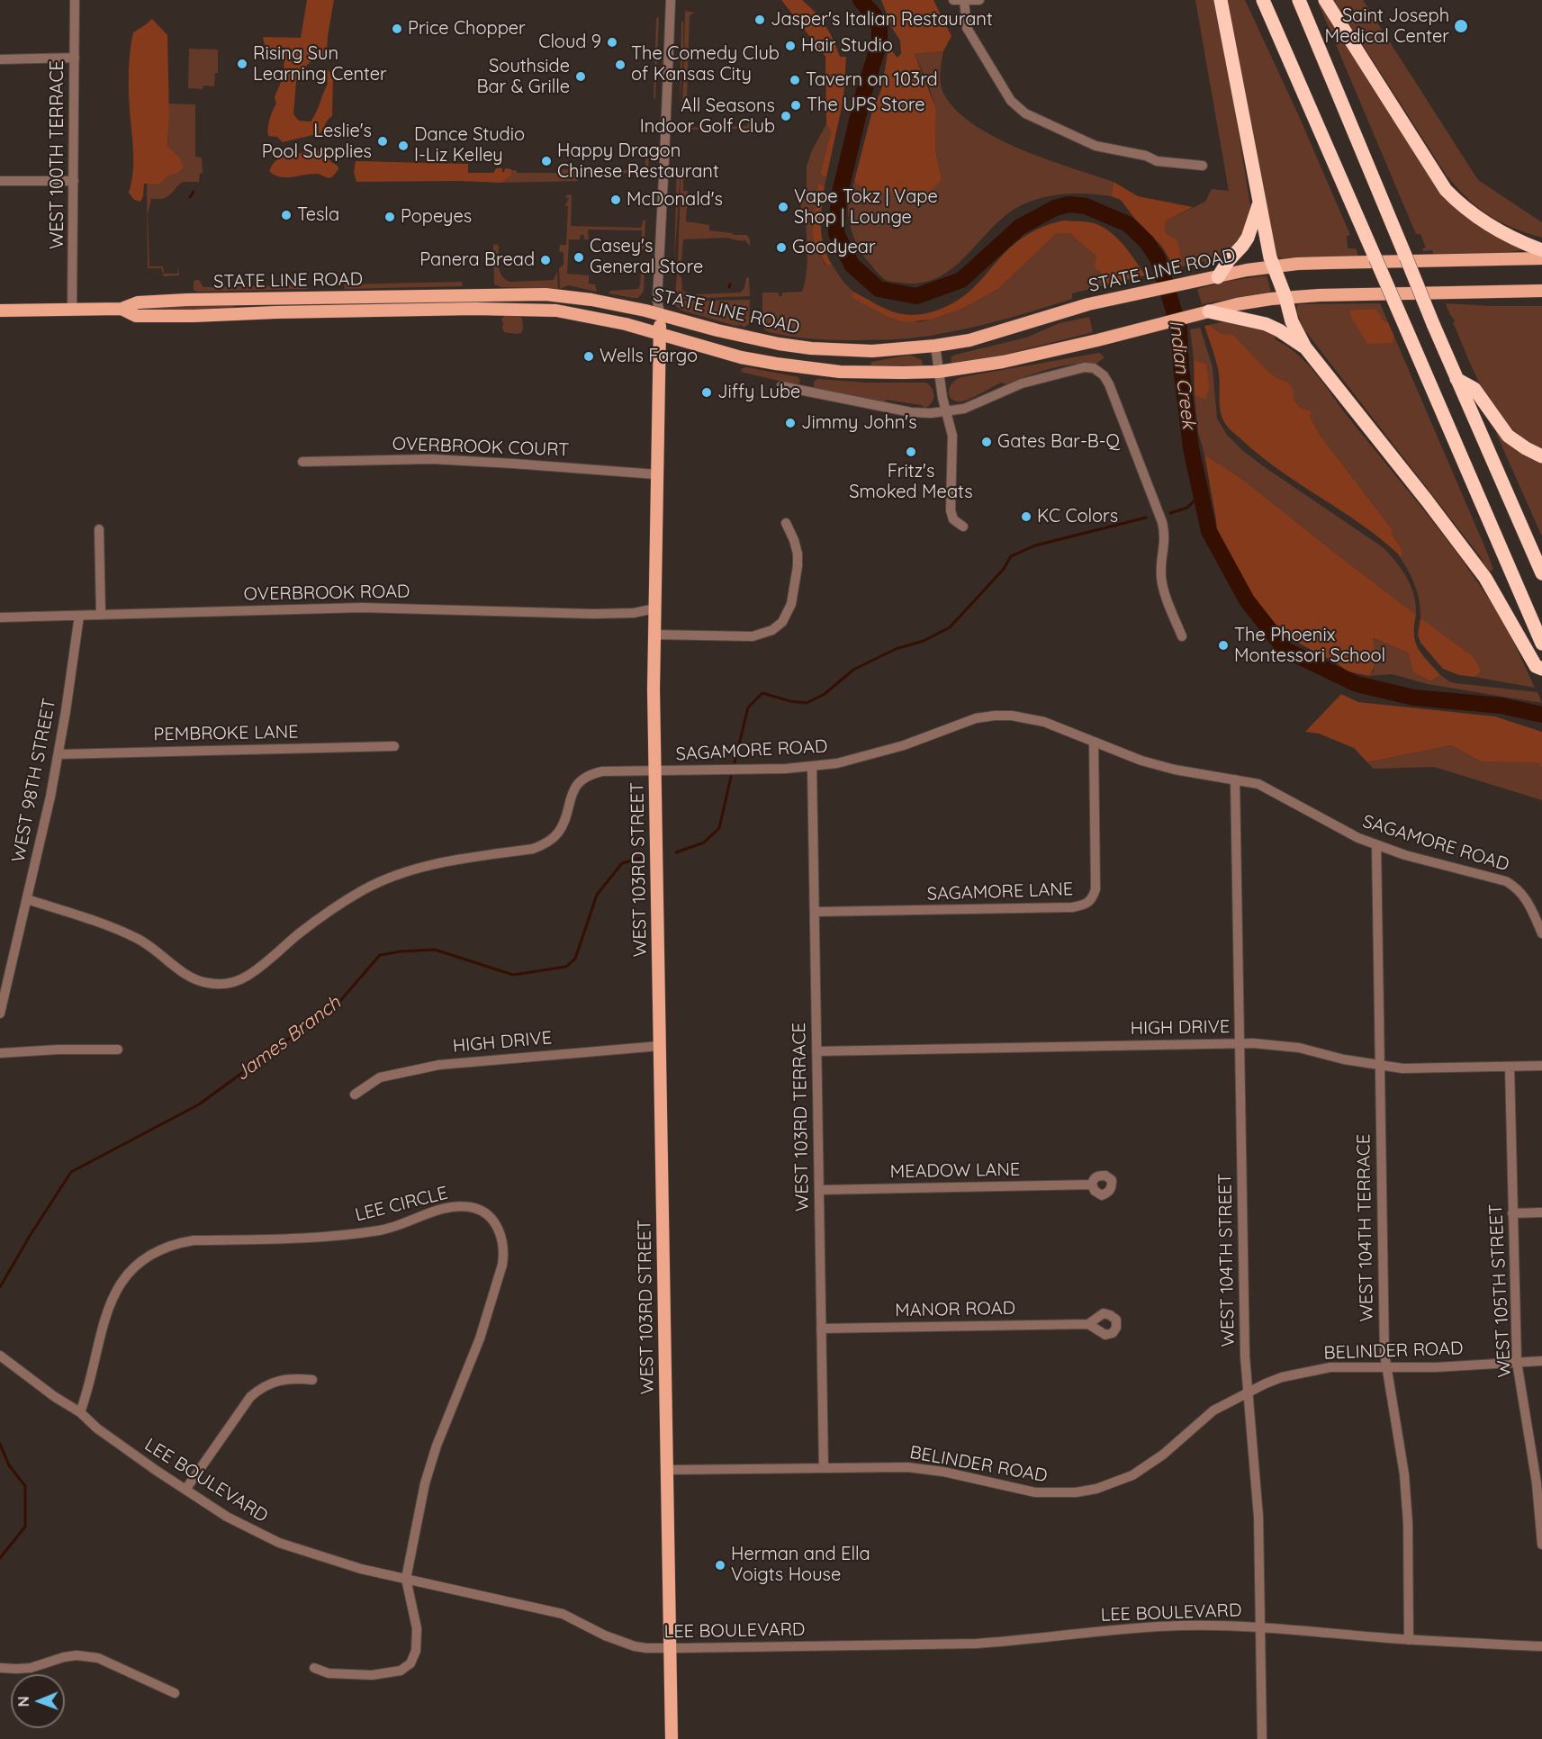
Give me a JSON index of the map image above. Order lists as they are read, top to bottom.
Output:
{
  "streets": {
    "main road": ["STATE LINE ROAD", "WEST 103RD STREET"],
    "street": [
      "WEST 100TH TERRACE",
      "OVERBROOK COURT",
      "OVERBROOK ROAD",
      "PEMBROKE LANE",
      "SAGAMORE ROAD",
      "WEST 98TH STREET",
      "SAGAMORE LANE",
      "HIGH DRIVE",
      "WEST 103RD TERRACE",
      "MEADOW LANE",
      "LEE CIRCLE",
      "WEST 104TH TERRACE",
      "WEST 104TH STREET",
      "WEST 105TH STREET",
      "MANOR ROAD",
      "BELINDER ROAD",
      "LEE BOULEVARD"
    ]
  },
  "crossings": [
    ["WEST 100TH TERRACE", "STATE LINE ROAD"],
    ["STATE LINE ROAD", "WEST 103RD STREET"],
    ["OVERBROOK COURT", "WEST 103RD STREET"],
    ["OVERBROOK ROAD", "WEST 98TH STREET"],
    ["OVERBROOK ROAD", "WEST 103RD STREET"],
    ["PEMBROKE LANE", "WEST 98TH STREET"],
    ["SAGAMORE ROAD", "WEST 98TH STREET"],
    ["SAGAMORE ROAD", "WEST 103RD STREET"],
    ["SAGAMORE ROAD", "SAGAMORE LANE"],
    ["SAGAMORE ROAD", "WEST 103RD TERRACE"],
    ["SAGAMORE ROAD", "WEST 104TH TERRACE"],
    ["SAGAMORE ROAD", "WEST 104TH STREET"],
    ["WEST 103RD STREET", "HIGH DRIVE"],
    ["WEST 103RD STREET", "BELINDER ROAD"],
    ["WEST 103RD STREET", "LEE BOULEVARD"],
    ["SAGAMORE LANE", "WEST 103RD TERRACE"],
    ["HIGH DRIVE", "WEST 103RD TERRACE"],
    ["HIGH DRIVE", "WEST 104TH TERRACE"],
    ["HIGH DRIVE", "WEST 104TH STREET"],
    ["HIGH DRIVE", "WEST 105TH STREET"],
    ["WEST 103RD TERRACE", "MEADOW LANE"],
    ["WEST 103RD TERRACE", "MANOR ROAD"],
    ["WEST 103RD TERRACE", "BELINDER ROAD"],
    ["LEE CIRCLE", "LEE BOULEVARD"],
    ["WEST 104TH TERRACE", "BELINDER ROAD"],
    ["WEST 104TH TERRACE", "LEE BOULEVARD"],
    ["WEST 104TH STREET", "BELINDER ROAD"],
    ["WEST 104TH STREET", "LEE BOULEVARD"],
    ["WEST 105TH STREET", "BELINDER ROAD"]
  ],
  "water": ["Indian Creek", "James Branch"],
  "places": [
    "Jasper's Italian Restaurant",
    "Saint Joseph Medical Center",
    "Price Chopper",
    "Cloud 9",
    "Hair Studio",
    "Rising Sun Learning Center",
    "The Comedy Club of Kansas City",
    "Southside Bar & Grille",
    "Tavern on 103rd",
    "The UPS Store",
    "All Seasons Indoor Golf Club",
    "Leslie's Pool Supplies",
    "Dance Studio I-Liz Kelley",
    "Happy Dragon Chinese Restaurant",
    "McDonald's",
    "Vape Tokz | Vape Shop | Lounge",
    "Tesla",
    "Popeyes",
    "Goodyear",
    "Casey's General Store",
    "Panera Bread",
    "Wells Fargo",
    "Jiffy Lube",
    "Jimmy John's",
    "Gates Bar-B-Q",
    "Fritz's Smoked Meats",
    "KC Colors",
    "The Phoenix Montessori School",
    "Herman and Ella Voigts House"
  ],
  "north": "left"
}
